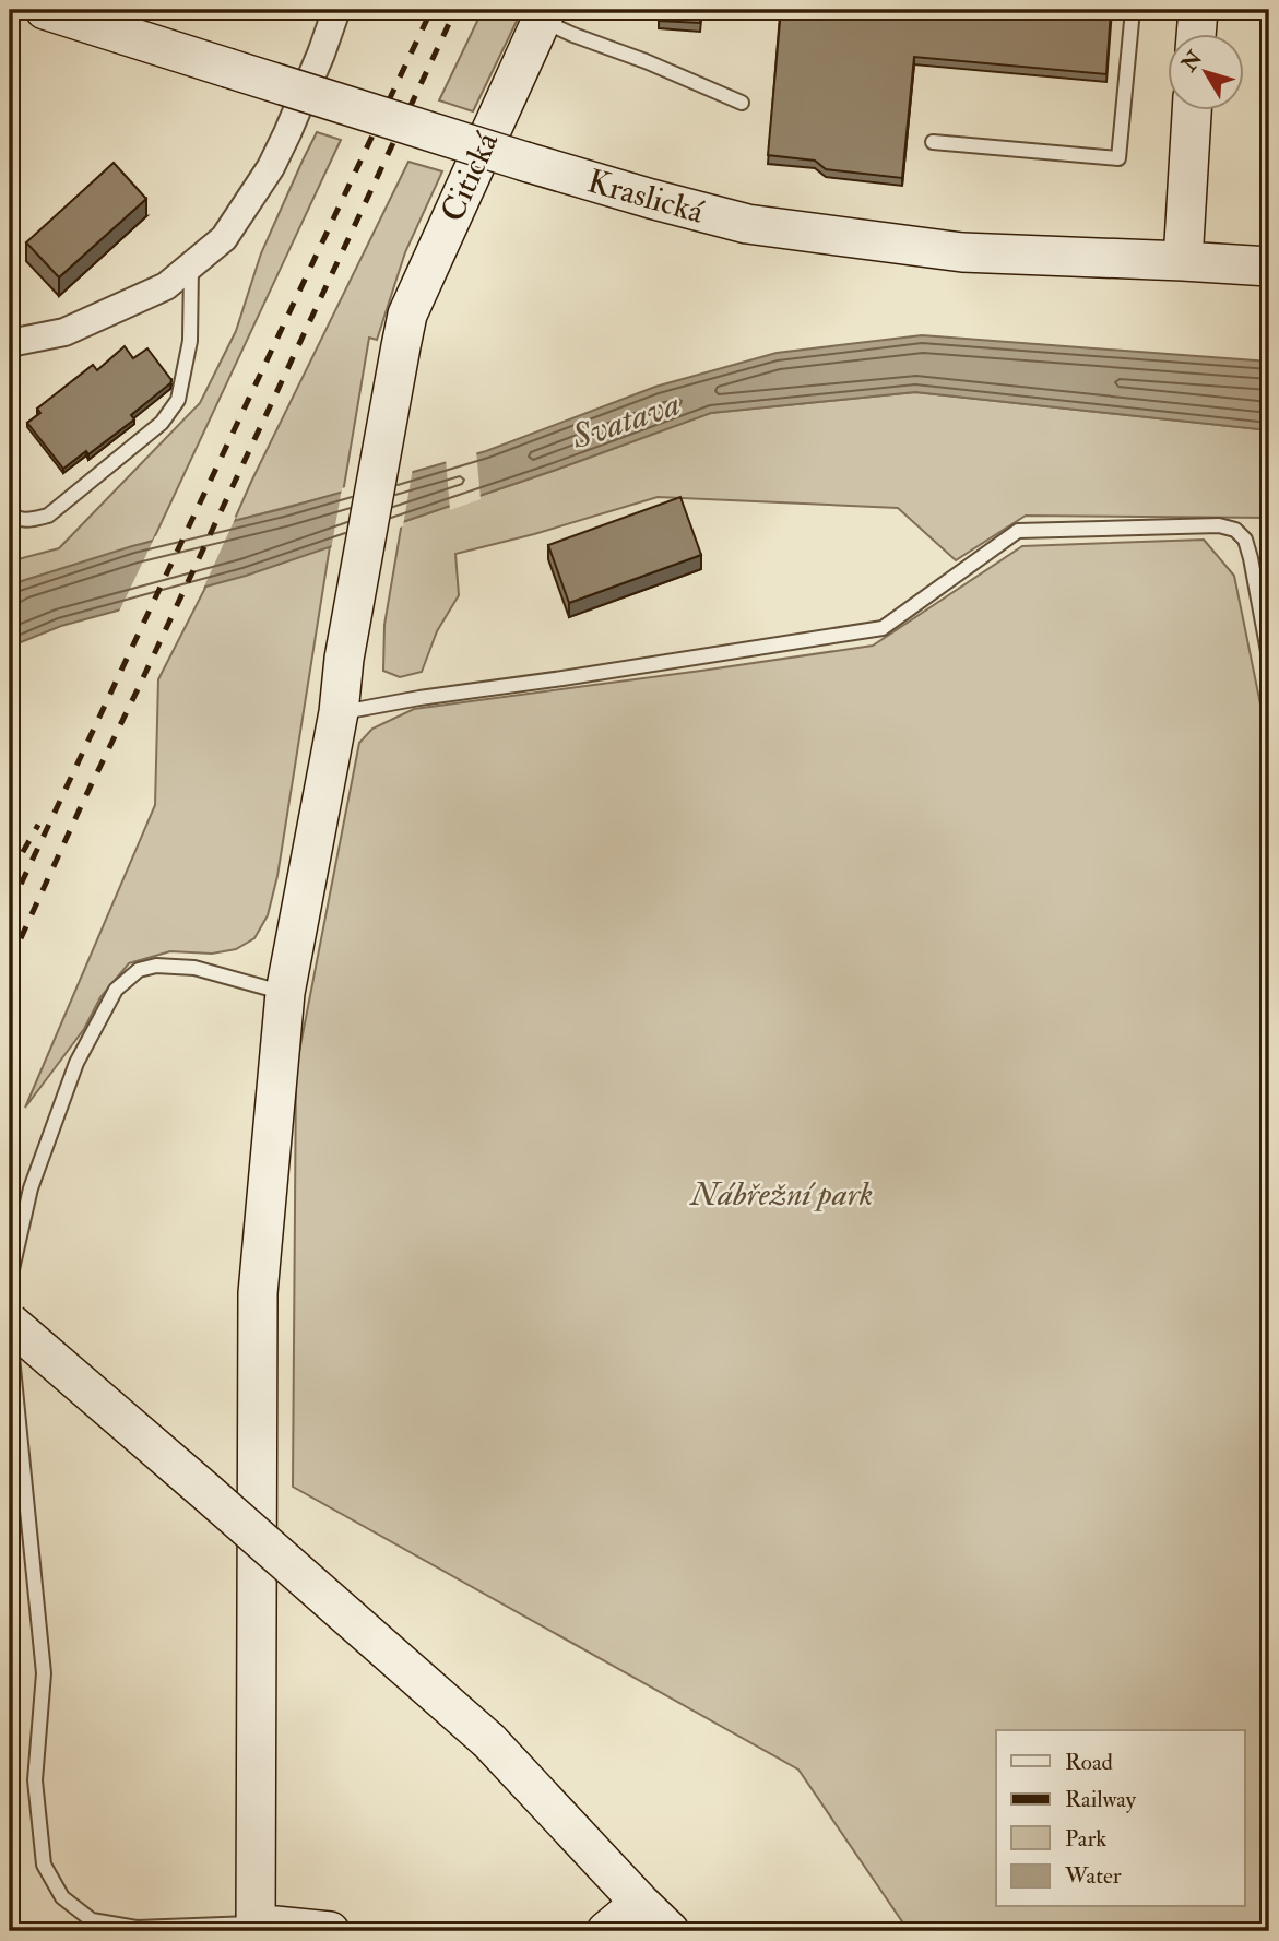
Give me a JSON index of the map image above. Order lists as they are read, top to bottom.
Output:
{
  "streets": {
    "street": ["Citická", "Kraslická"]
  },
  "water": ["Svatava"],
  "parks": ["Nábřežní park"],
  "legend": [
    "Road",
    "Railway",
    "Park",
    "Water"
  ],
  "north": "top left"
}
